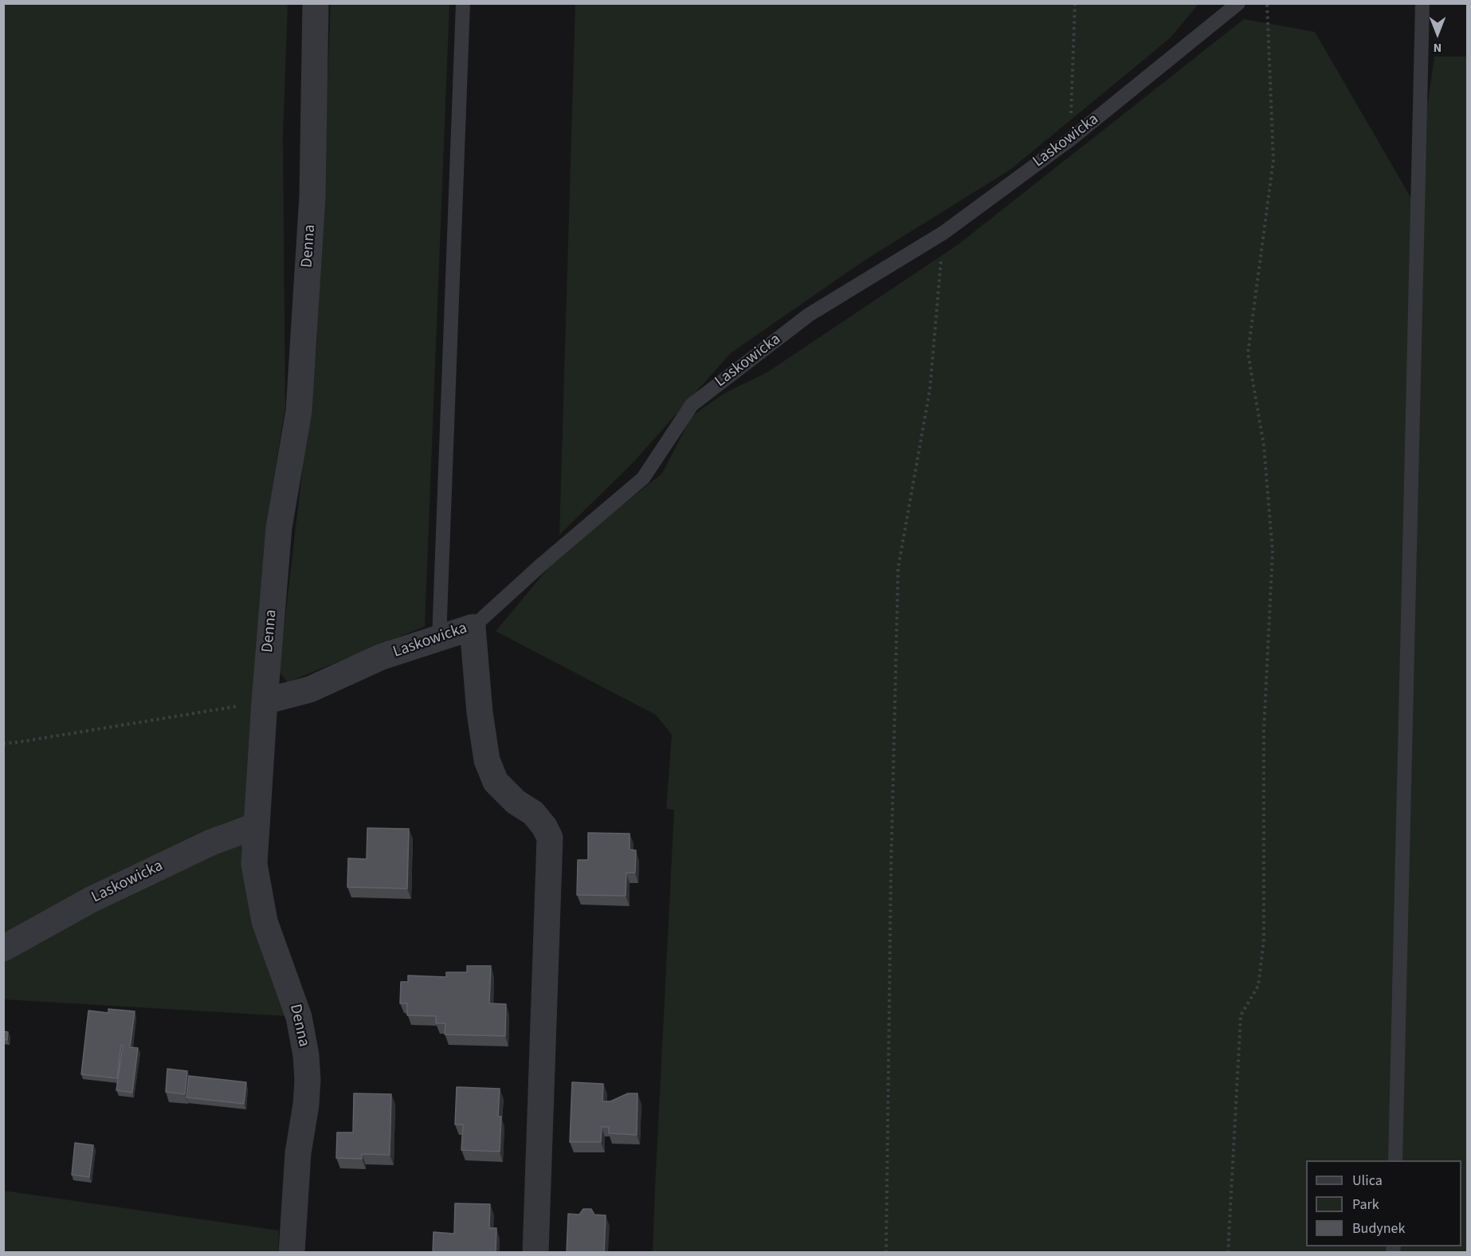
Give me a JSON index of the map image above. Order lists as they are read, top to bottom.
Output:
{
  "streets": {
    "street": ["Laskowicka", "Denna"]
  },
  "crossings": [
    ["Laskowicka", "Denna"]
  ],
  "legend": ["Ulica", "Park", "Budynek"],
  "north": "bottom"
}
